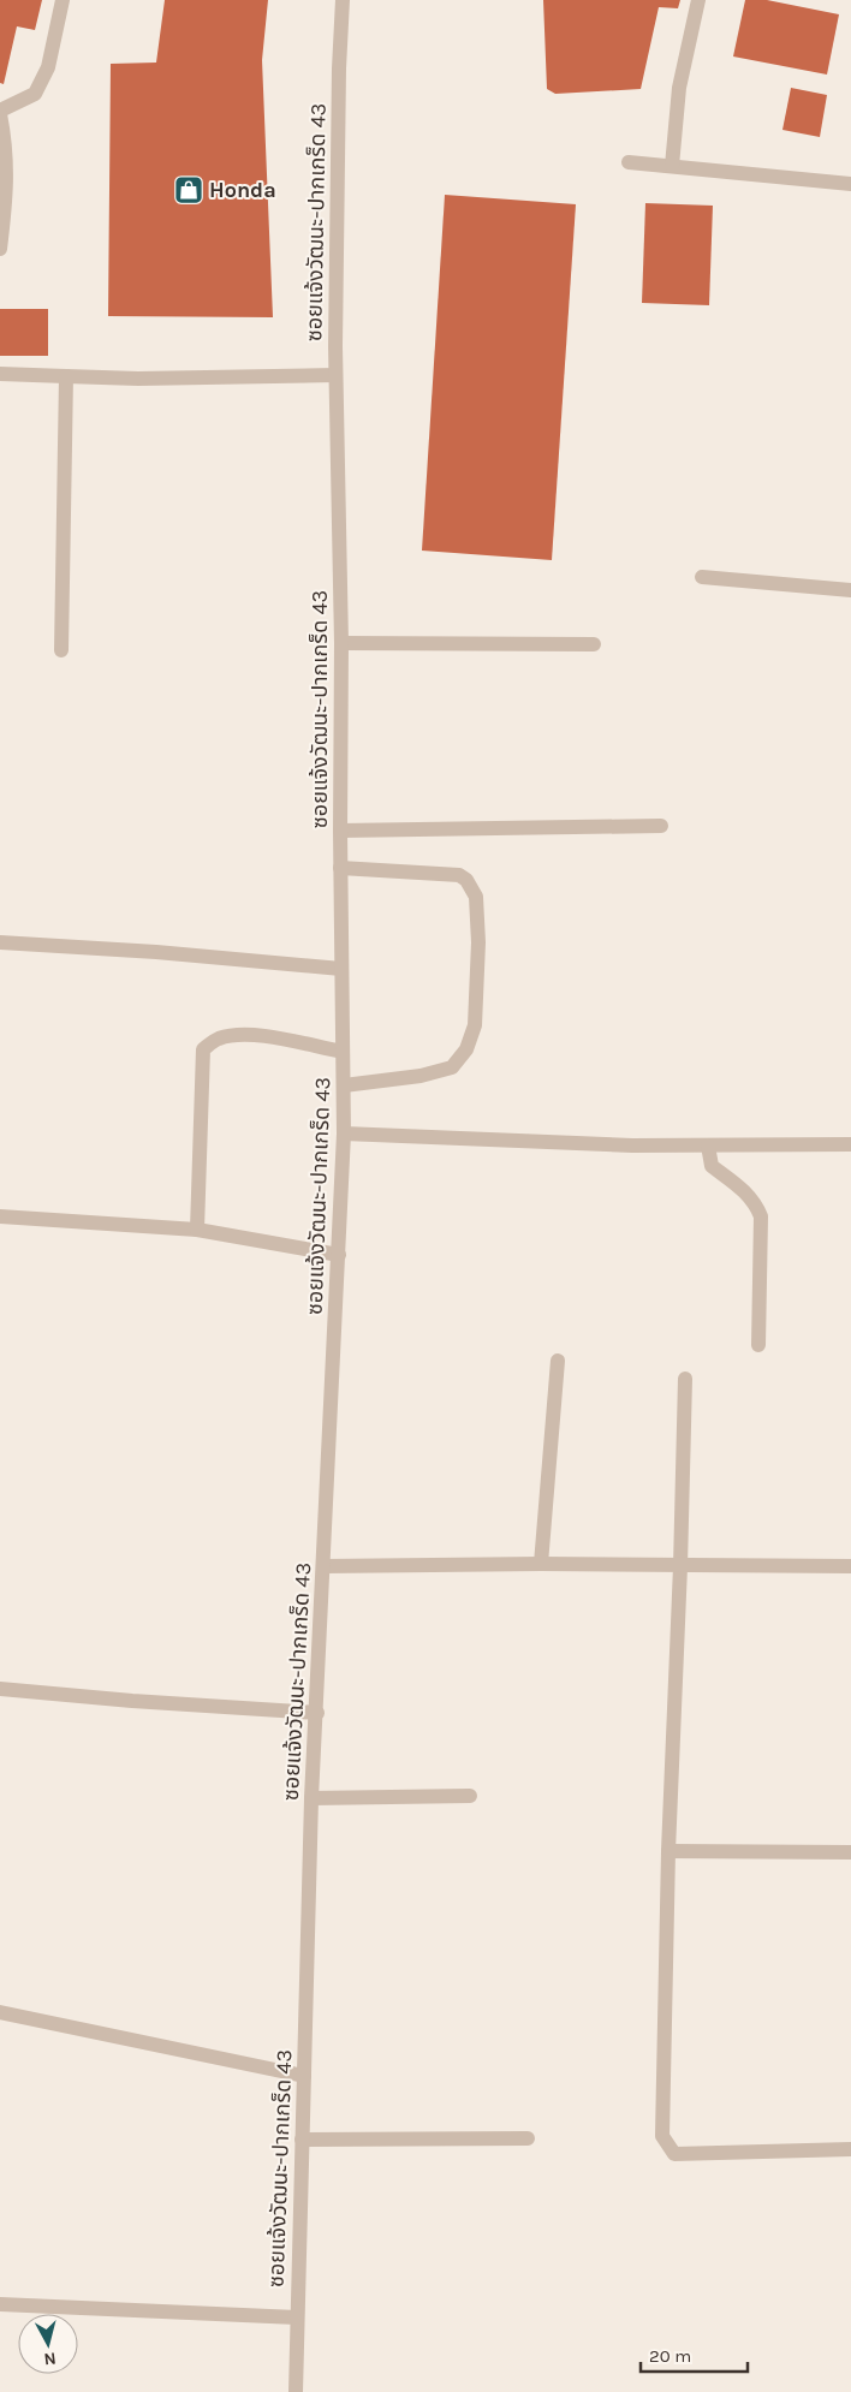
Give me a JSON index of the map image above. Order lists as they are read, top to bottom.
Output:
{
  "streets": {
    "street": ["ซอยแจ้งวัฒนะ-ปากเกร็ด 43"]
  },
  "places": {
    "shop": ["Honda"]
  },
  "scale_bar": "20 m",
  "north": "bottom"
}
